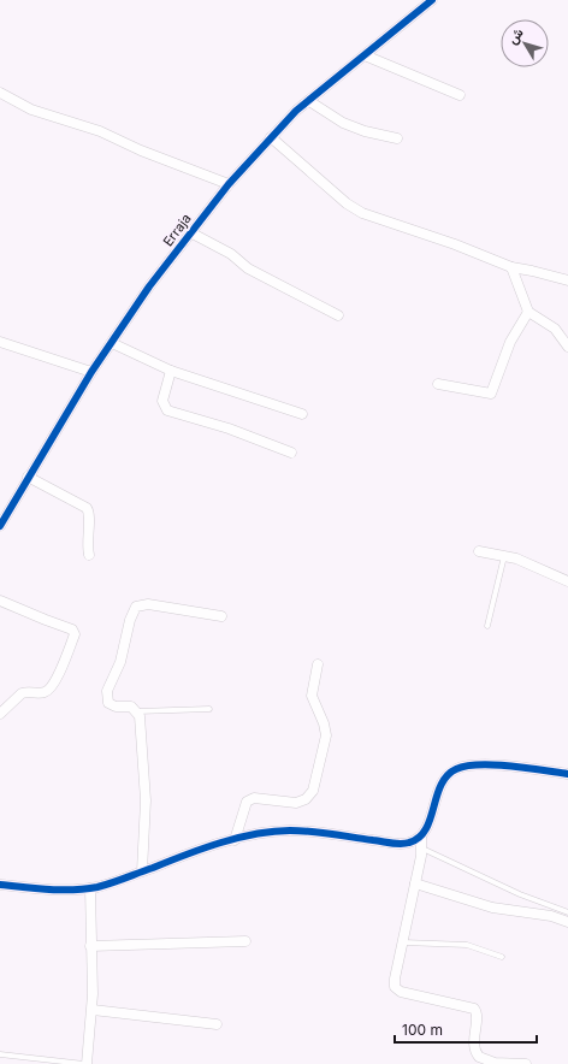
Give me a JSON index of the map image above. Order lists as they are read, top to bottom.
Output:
{
  "streets": {
    "street": ["Erraja"]
  },
  "scale_bar": "100 m",
  "north": "top left"
}
